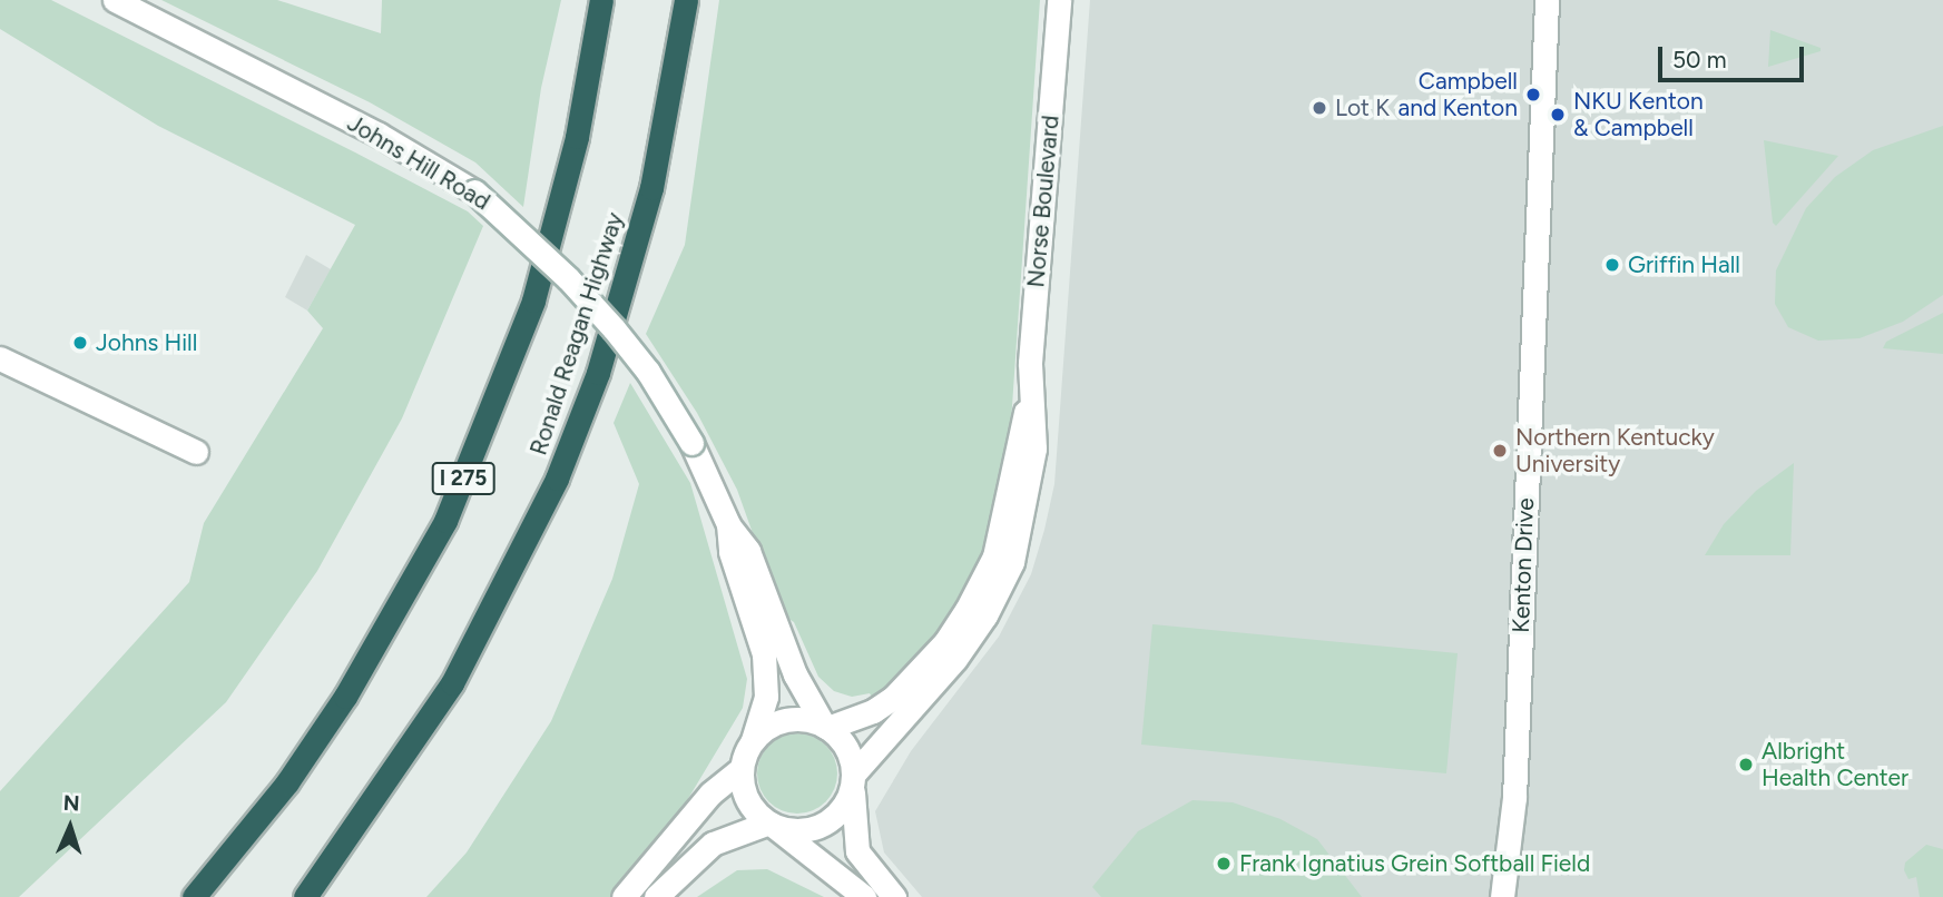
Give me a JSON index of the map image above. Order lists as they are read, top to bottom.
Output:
{
  "streets": {
    "highway": ["Ronald Reagan Highway", "I 275"],
    "street": ["Johns Hill Road", "Norse Boulevard", "Kenton Drive"]
  },
  "crossings": [
    ["Johns Hill Road", "Norse Boulevard"]
  ],
  "places": [
    "Campbell and Kenton",
    "Lot K",
    "NKU Kenton & Campbell",
    "Griffin Hall",
    "Johns Hill",
    "Northern Kentucky University",
    "Albright Health Center",
    "Frank Ignatius Grein Softball Field"
  ],
  "scale_bar": "50 m",
  "north": "top"
}
